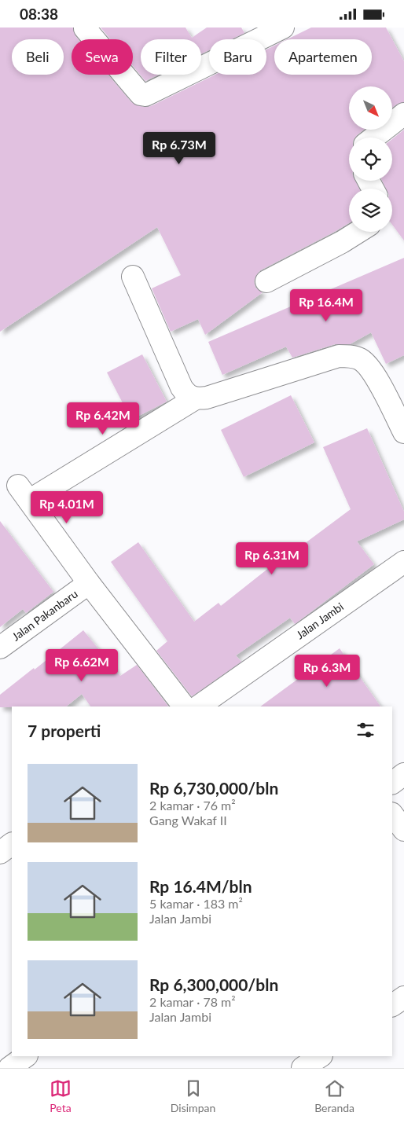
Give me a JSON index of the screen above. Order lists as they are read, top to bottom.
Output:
{
  "streets": {
    "street": ["Jalan Pakanbaru", "Jalan Jambi"]
  },
  "north": "bottom right",
  "page": {
    "status": "08:38",
    "chip": [
      "Beli",
      "Sewa",
      "Filter",
      "Baru",
      "Apartemen"
    ],
    "price": [
      "Rp 6.73M",
      "Rp 16.4M",
      "Rp 6.42M",
      "Rp 4.01M",
      "Rp 6.31M",
      "Rp 6.62M",
      "Rp 6.3M"
    ],
    "heading": "7 properti",
    "list": [
      {
        "name": "Rp 6,730,000/bln",
        "note": "2 kamar · 76 m² · Gang Wakaf II"
      },
      {
        "name": "Rp 16.4M/bln",
        "note": "5 kamar · 183 m² · Jalan Jambi"
      },
      {
        "name": "Rp 6,300,000/bln",
        "note": "2 kamar · 78 m² · Jalan Jambi"
      }
    ],
    "tabs": ["Peta", "Disimpan", "Beranda"]
  }
}
